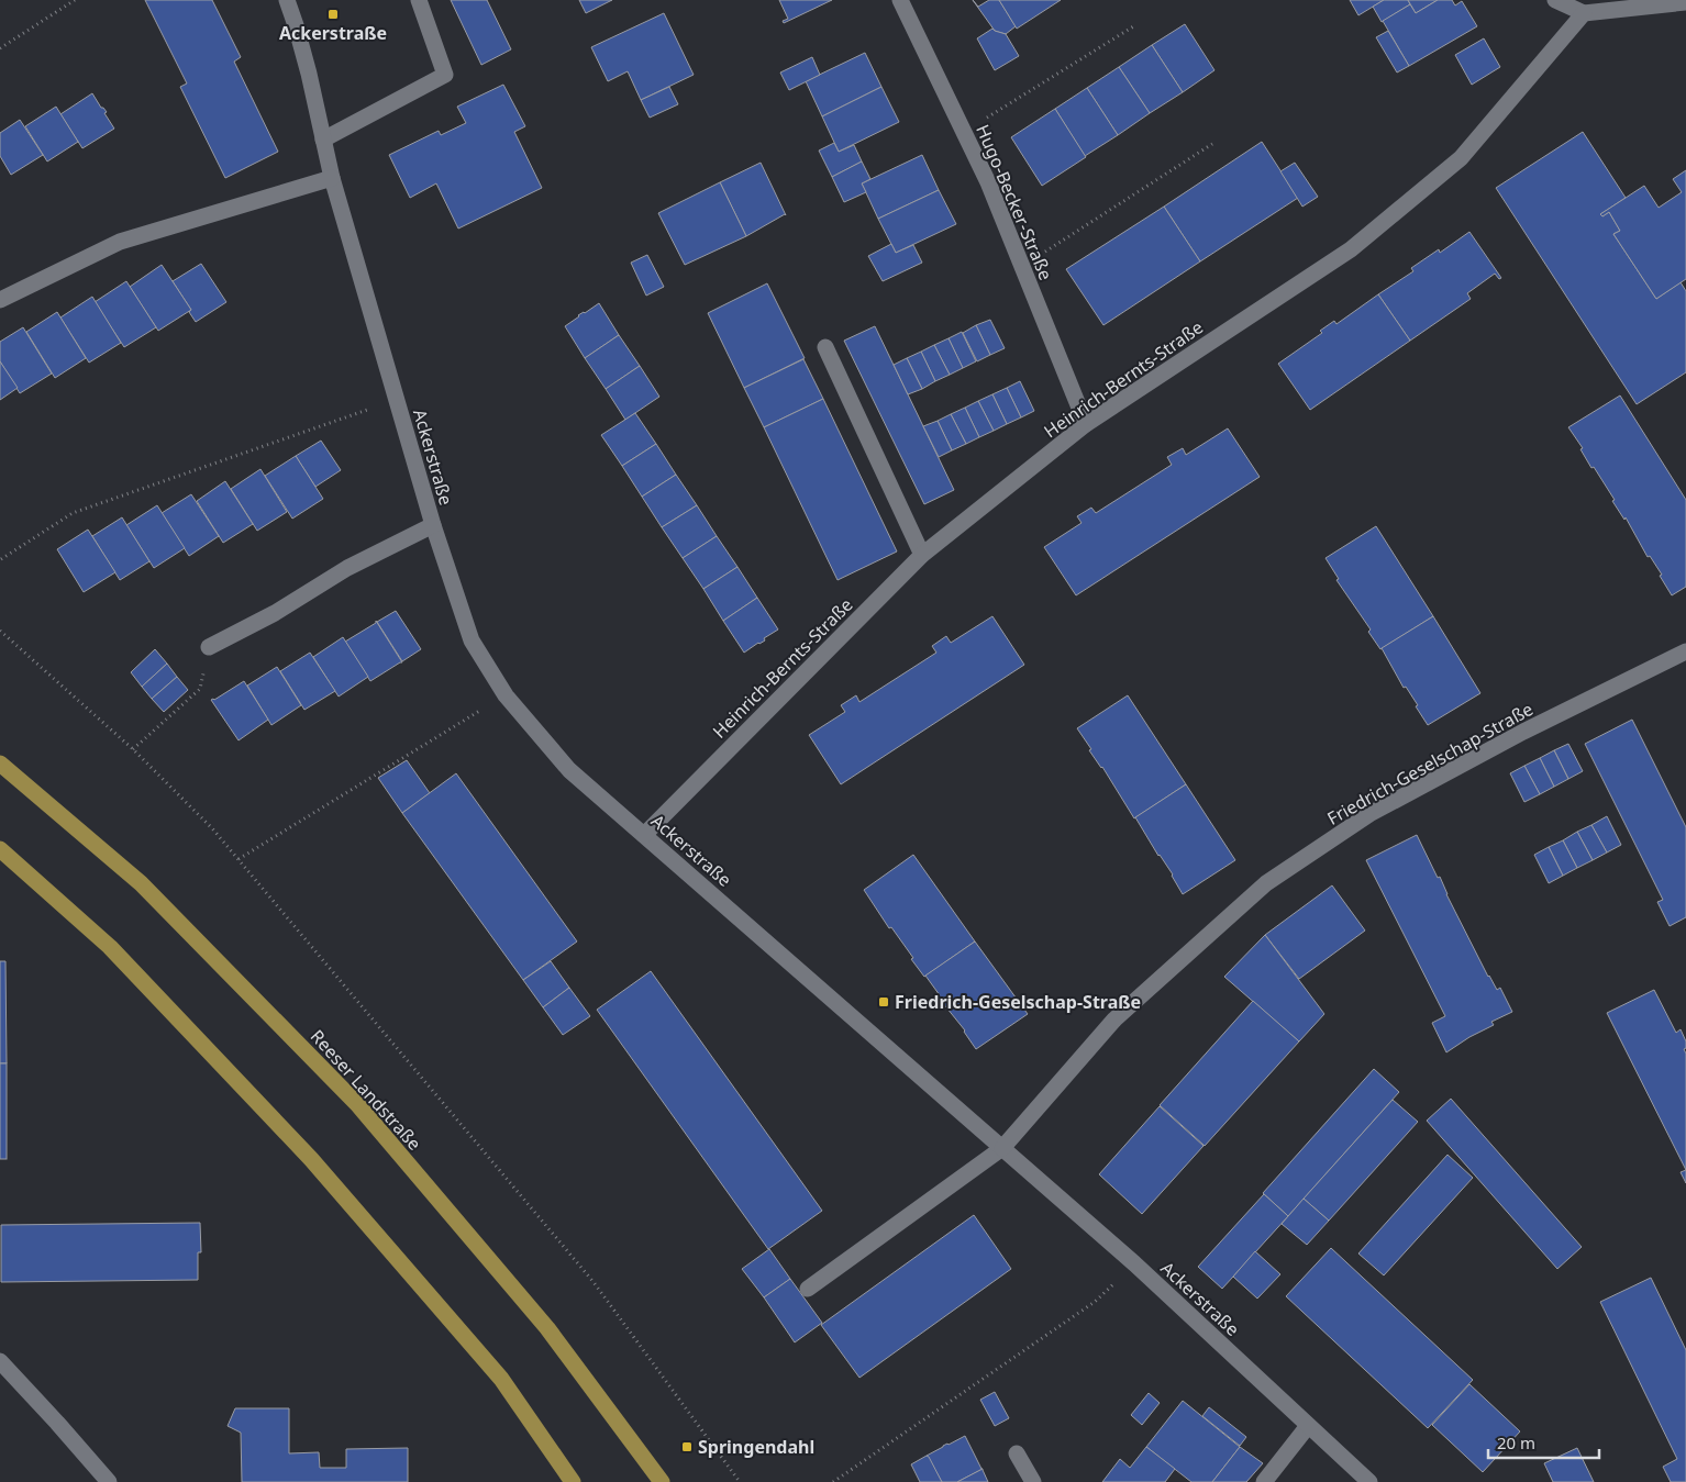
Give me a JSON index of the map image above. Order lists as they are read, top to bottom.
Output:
{
  "streets": {
    "main road": ["Reeser Landstraße"],
    "street": [
      "Hugo-Becker-Straße",
      "Heinrich-Bernts-Straße",
      "Ackerstraße",
      "Friedrich-Geselschap-Straße"
    ]
  },
  "crossings": [
    ["Hugo-Becker-Straße", "Heinrich-Bernts-Straße"],
    ["Heinrich-Bernts-Straße", "Ackerstraße"],
    ["Ackerstraße", "Friedrich-Geselschap-Straße"]
  ],
  "places": {
    "transit": ["Ackerstraße", "Friedrich-Geselschap-Straße", "Springendahl"]
  },
  "scale_bar": "20 m"
}
